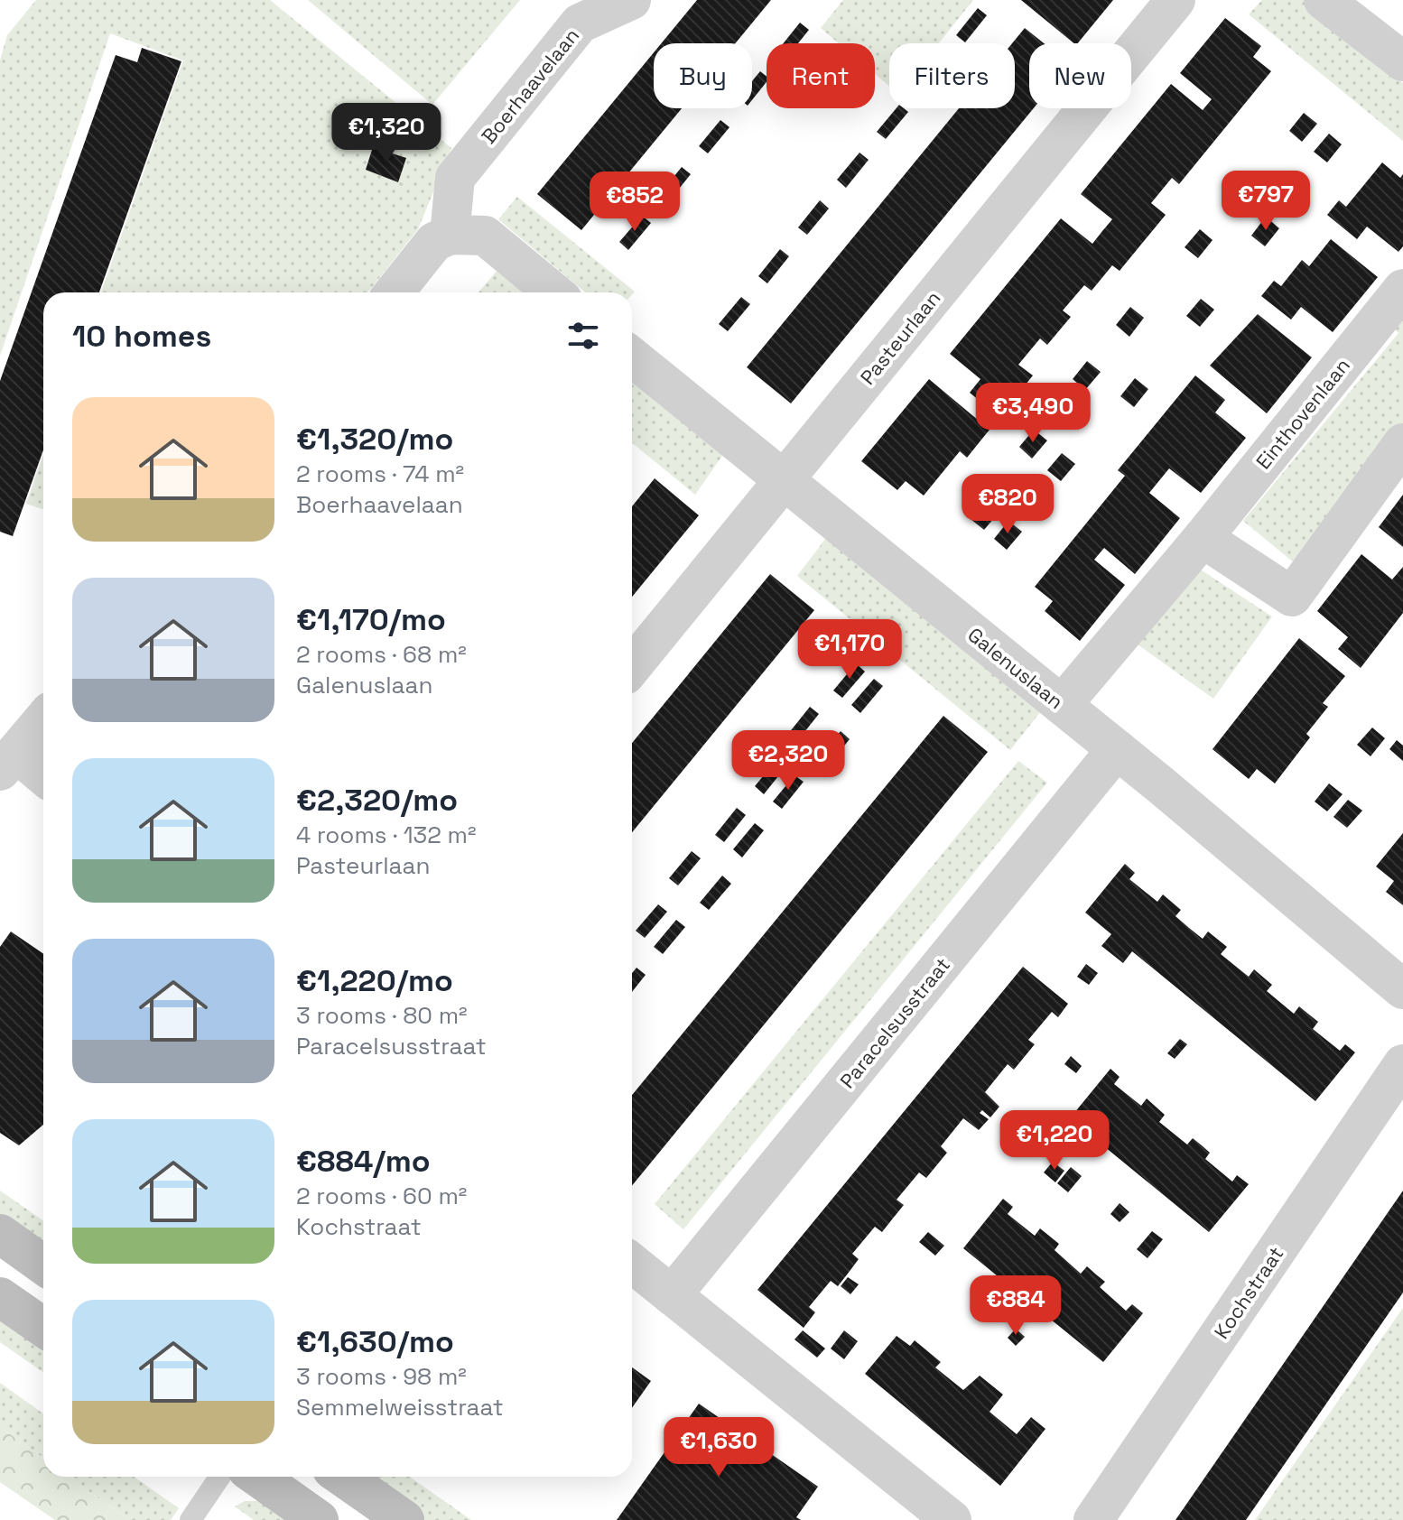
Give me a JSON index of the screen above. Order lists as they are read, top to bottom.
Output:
{
  "streets": {
    "street": [
      "Boerhaavelaan",
      "Pasteurlaan",
      "Einthovenlaan",
      "Galenuslaan",
      "Paracelsusstraat",
      "Kochstraat"
    ]
  },
  "crossings": [
    ["Pasteurlaan", "Galenuslaan"],
    ["Einthovenlaan", "Galenuslaan"],
    ["Galenuslaan", "Paracelsusstraat"]
  ],
  "page": {
    "chip": [
      "Buy",
      "Rent",
      "Filters",
      "New"
    ],
    "price": [
      "€1,320",
      "€797",
      "€852",
      "€3,490",
      "€820",
      "€1,170",
      "€2,320",
      "€1,220",
      "€884",
      "€1,630"
    ],
    "heading": "10 homes",
    "list": [
      {
        "name": "€1,320/mo",
        "note": "2 rooms · 74 m² · Boerhaavelaan"
      },
      {
        "name": "€1,170/mo",
        "note": "2 rooms · 68 m² · Galenuslaan"
      },
      {
        "name": "€2,320/mo",
        "note": "4 rooms · 132 m² · Pasteurlaan"
      },
      {
        "name": "€1,220/mo",
        "note": "3 rooms · 80 m² · Paracelsusstraat"
      },
      {
        "name": "€884/mo",
        "note": "2 rooms · 60 m² · Kochstraat"
      },
      {
        "name": "€1,630/mo",
        "note": "3 rooms · 98 m² · Semmelweisstraat"
      }
    ]
  }
}
